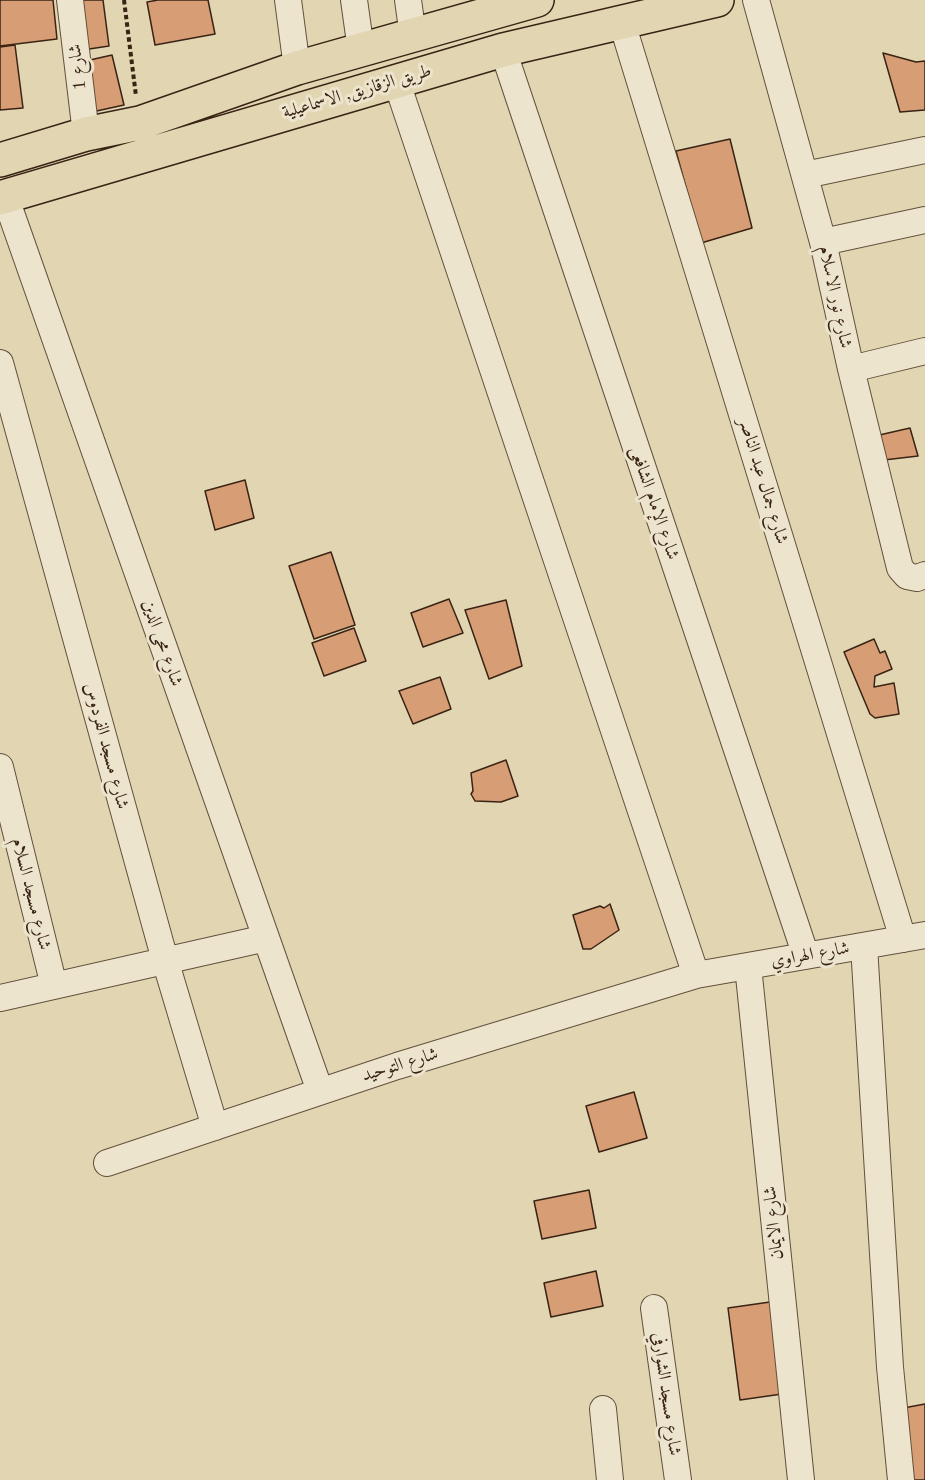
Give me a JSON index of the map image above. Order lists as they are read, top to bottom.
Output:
{
  "streets": {
    "highway": ["طريق الزقازيق, الاسماعيلية"],
    "street": [
      "شارع 1",
      "شارع نور الاسلام",
      "شارع جمال عبد الناصر",
      "شارع الإمام الشافعى",
      "شارع محى الدين",
      "شارع مسجد الفردوس",
      "شارع مسجد السلام",
      "شارع الهراوي",
      "شارع التوحيد",
      "شارع الايمان",
      "شارع مسجد الشوارفي"
    ]
  },
  "crossings": [
    ["طريق الزقازيق, الاسماعيلية", "شارع جمال عبد الناصر"],
    ["طريق الزقازيق, الاسماعيلية", "شارع الإمام الشافعى"],
    ["طريق الزقازيق, الاسماعيلية", "شارع محى الدين"],
    ["شارع جمال عبد الناصر", "شارع الهراوي"],
    ["شارع الإمام الشافعى", "شارع الهراوي"],
    ["شارع محى الدين", "شارع التوحيد"],
    ["شارع مسجد الفردوس", "شارع التوحيد"],
    ["شارع الهراوي", "شارع التوحيد"],
    ["شارع الهراوي", "شارع الايمان"]
  ]
}
